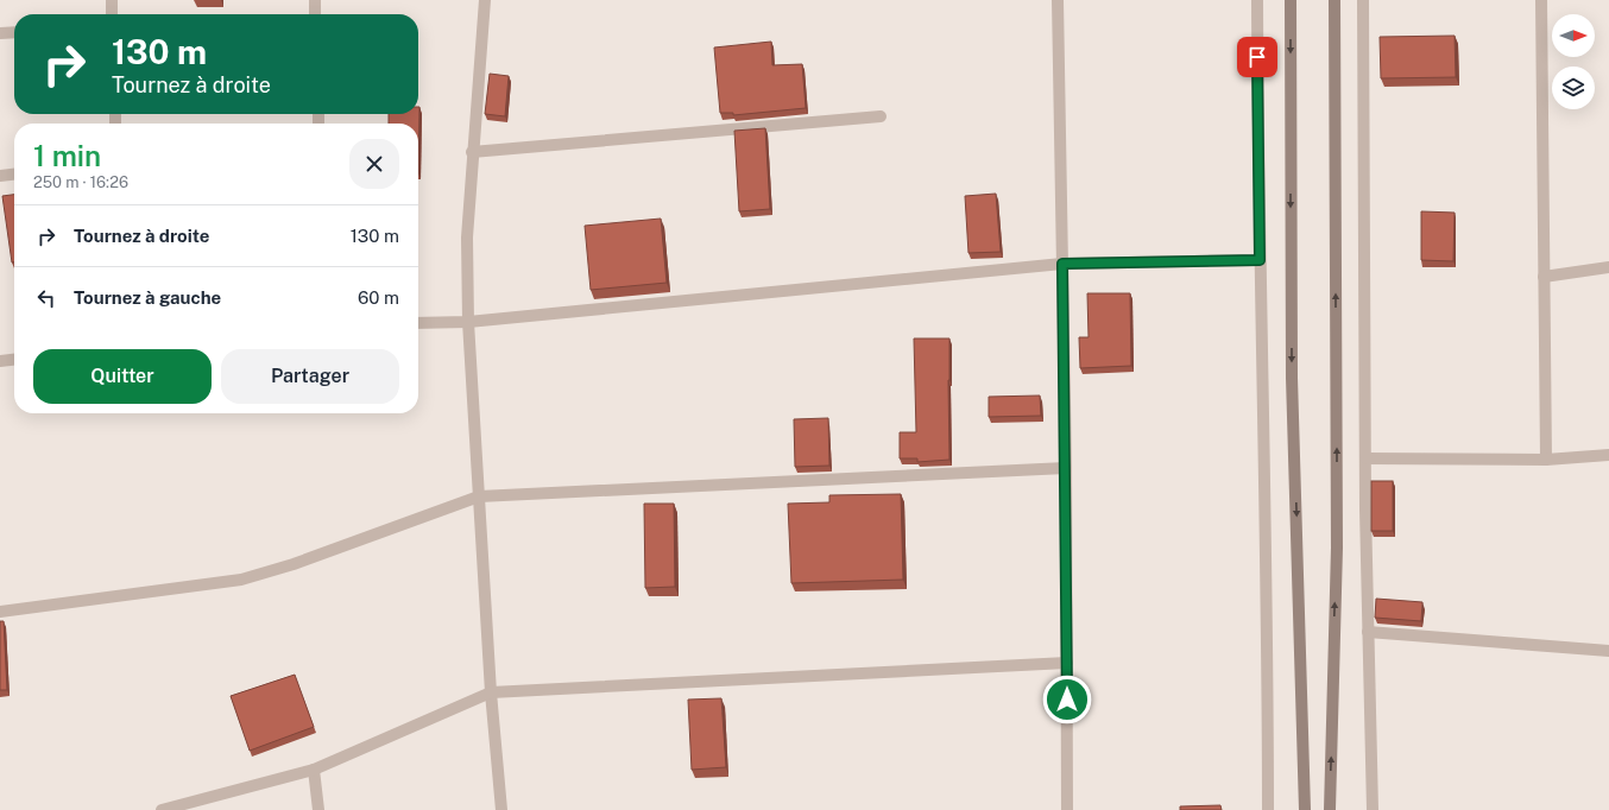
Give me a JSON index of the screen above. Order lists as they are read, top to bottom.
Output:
{
  "north": "right",
  "page": {
    "turn": ["130 m", "Tournez à droite"],
    "heading": ["1 min", "250 m · 16:26"],
    "list": [
      {
        "name": "Tournez à droite",
        "value": "130 m"
      },
      {
        "name": "Tournez à gauche",
        "value": "60 m"
      }
    ],
    "buttons": ["Quitter", "Partager"]
  }
}
